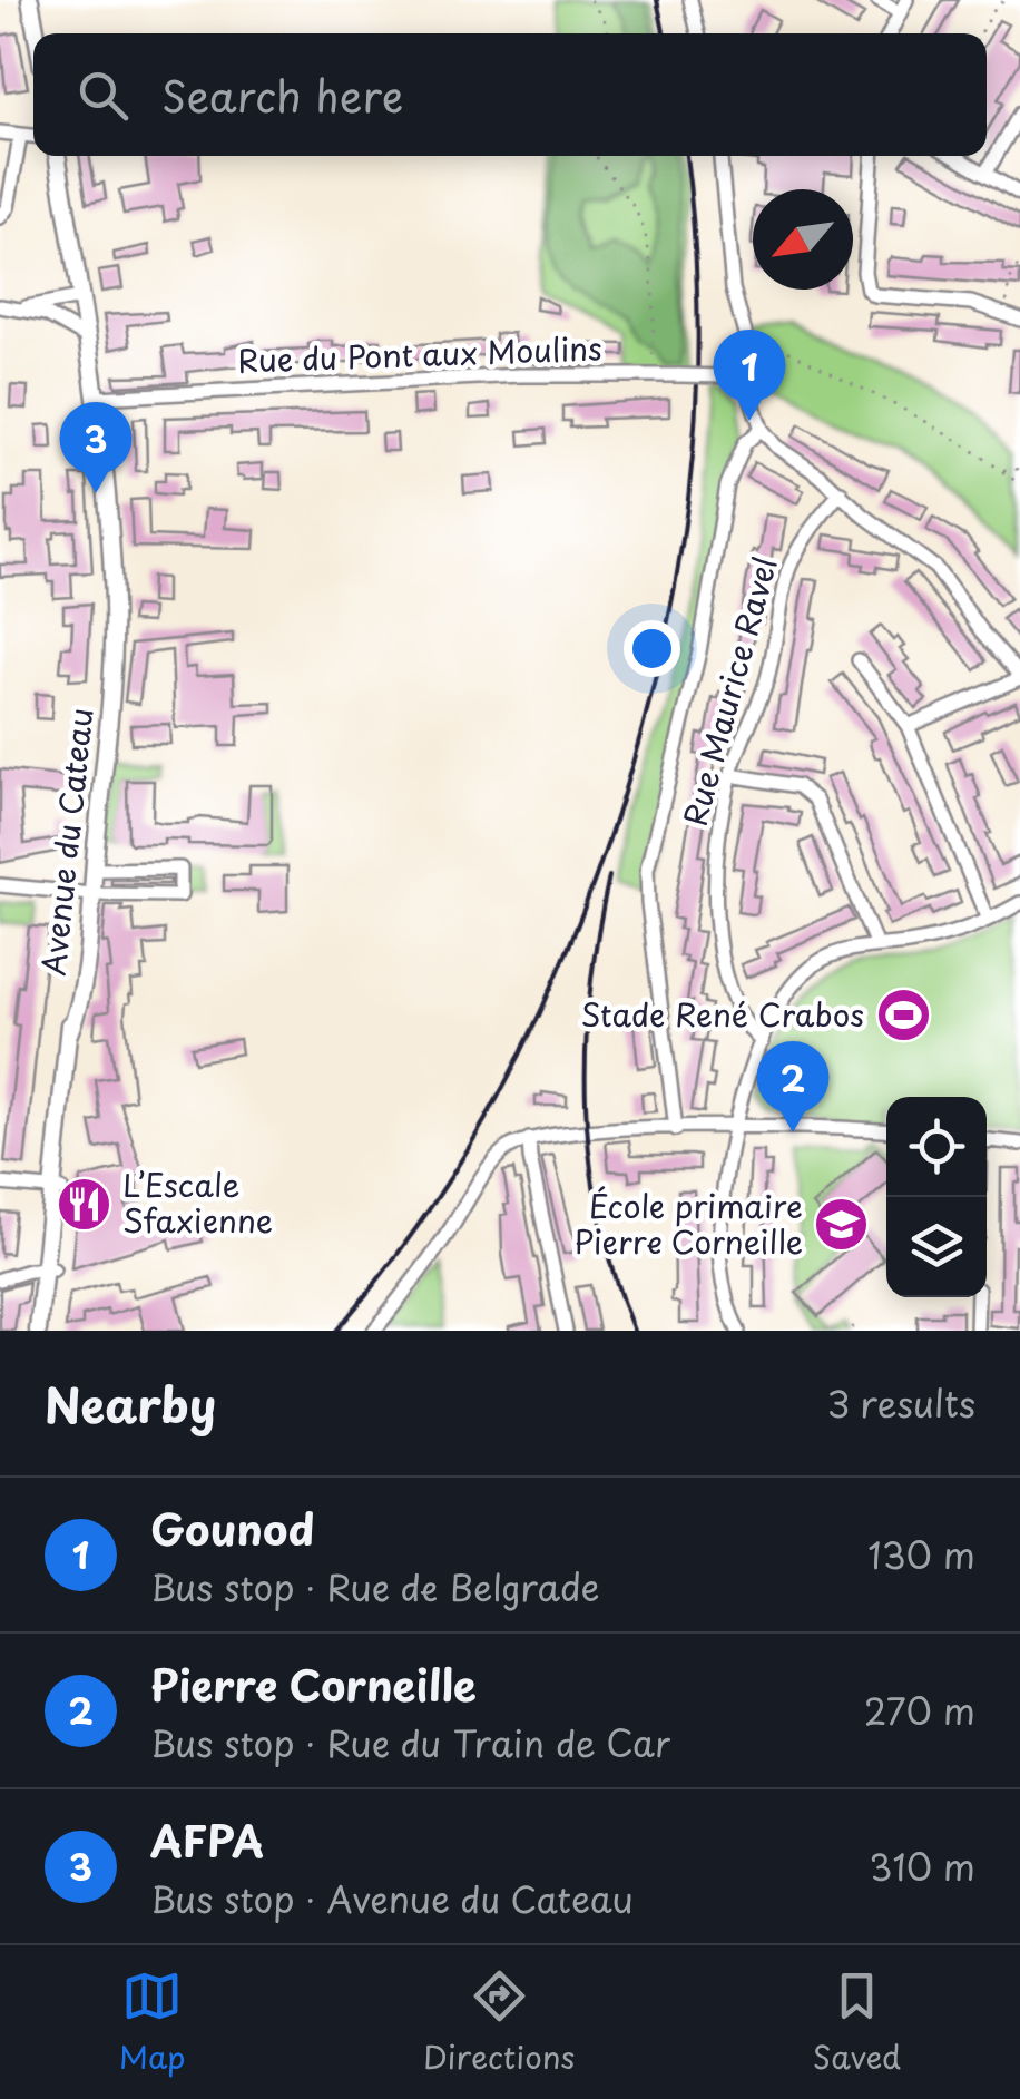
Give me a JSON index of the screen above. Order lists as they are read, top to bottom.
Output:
{
  "streets": {
    "main road": ["Avenue du Cateau"],
    "street": ["Rue du Pont aux Moulins", "Rue Maurice Ravel"]
  },
  "crossings": [
    ["Rue du Pont aux Moulins", "Avenue du Cateau"]
  ],
  "places": {
    "sports": ["Stade René Crabos"],
    "restaurant": ["L’Escale Sfaxienne"],
    "school or university": ["École primaire Pierre Corneille"]
  },
  "north": "bottom left",
  "page": {
    "search": "Search here",
    "pins": ["1", "3", "2"],
    "heading": ["Nearby", "3 results"],
    "list": [
      {
        "mark": "1",
        "name": "Gounod",
        "note": "Bus stop · Rue de Belgrade",
        "value": "130 m"
      },
      {
        "mark": "2",
        "name": "Pierre Corneille",
        "note": "Bus stop · Rue du Train de Car",
        "value": "270 m"
      },
      {
        "mark": "3",
        "name": "AFPA",
        "note": "Bus stop · Avenue du Cateau",
        "value": "310 m"
      }
    ],
    "nav": ["Map", "Directions", "Saved"]
  }
}
